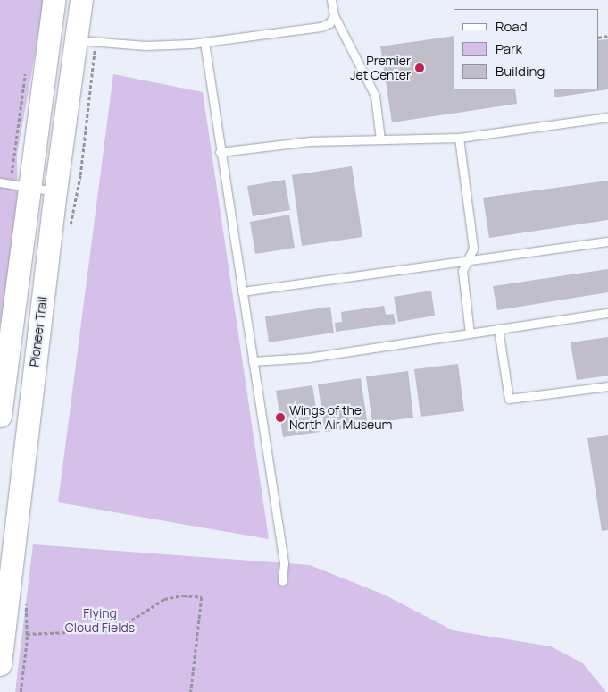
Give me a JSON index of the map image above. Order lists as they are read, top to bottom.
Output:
{
  "streets": {
    "main road": ["Pioneer Trail"]
  },
  "parks": ["Flying Cloud Fields"],
  "places": ["Premier Jet Center", "Wings of the North Air Museum"],
  "legend": ["Road", "Park", "Building"]
}
